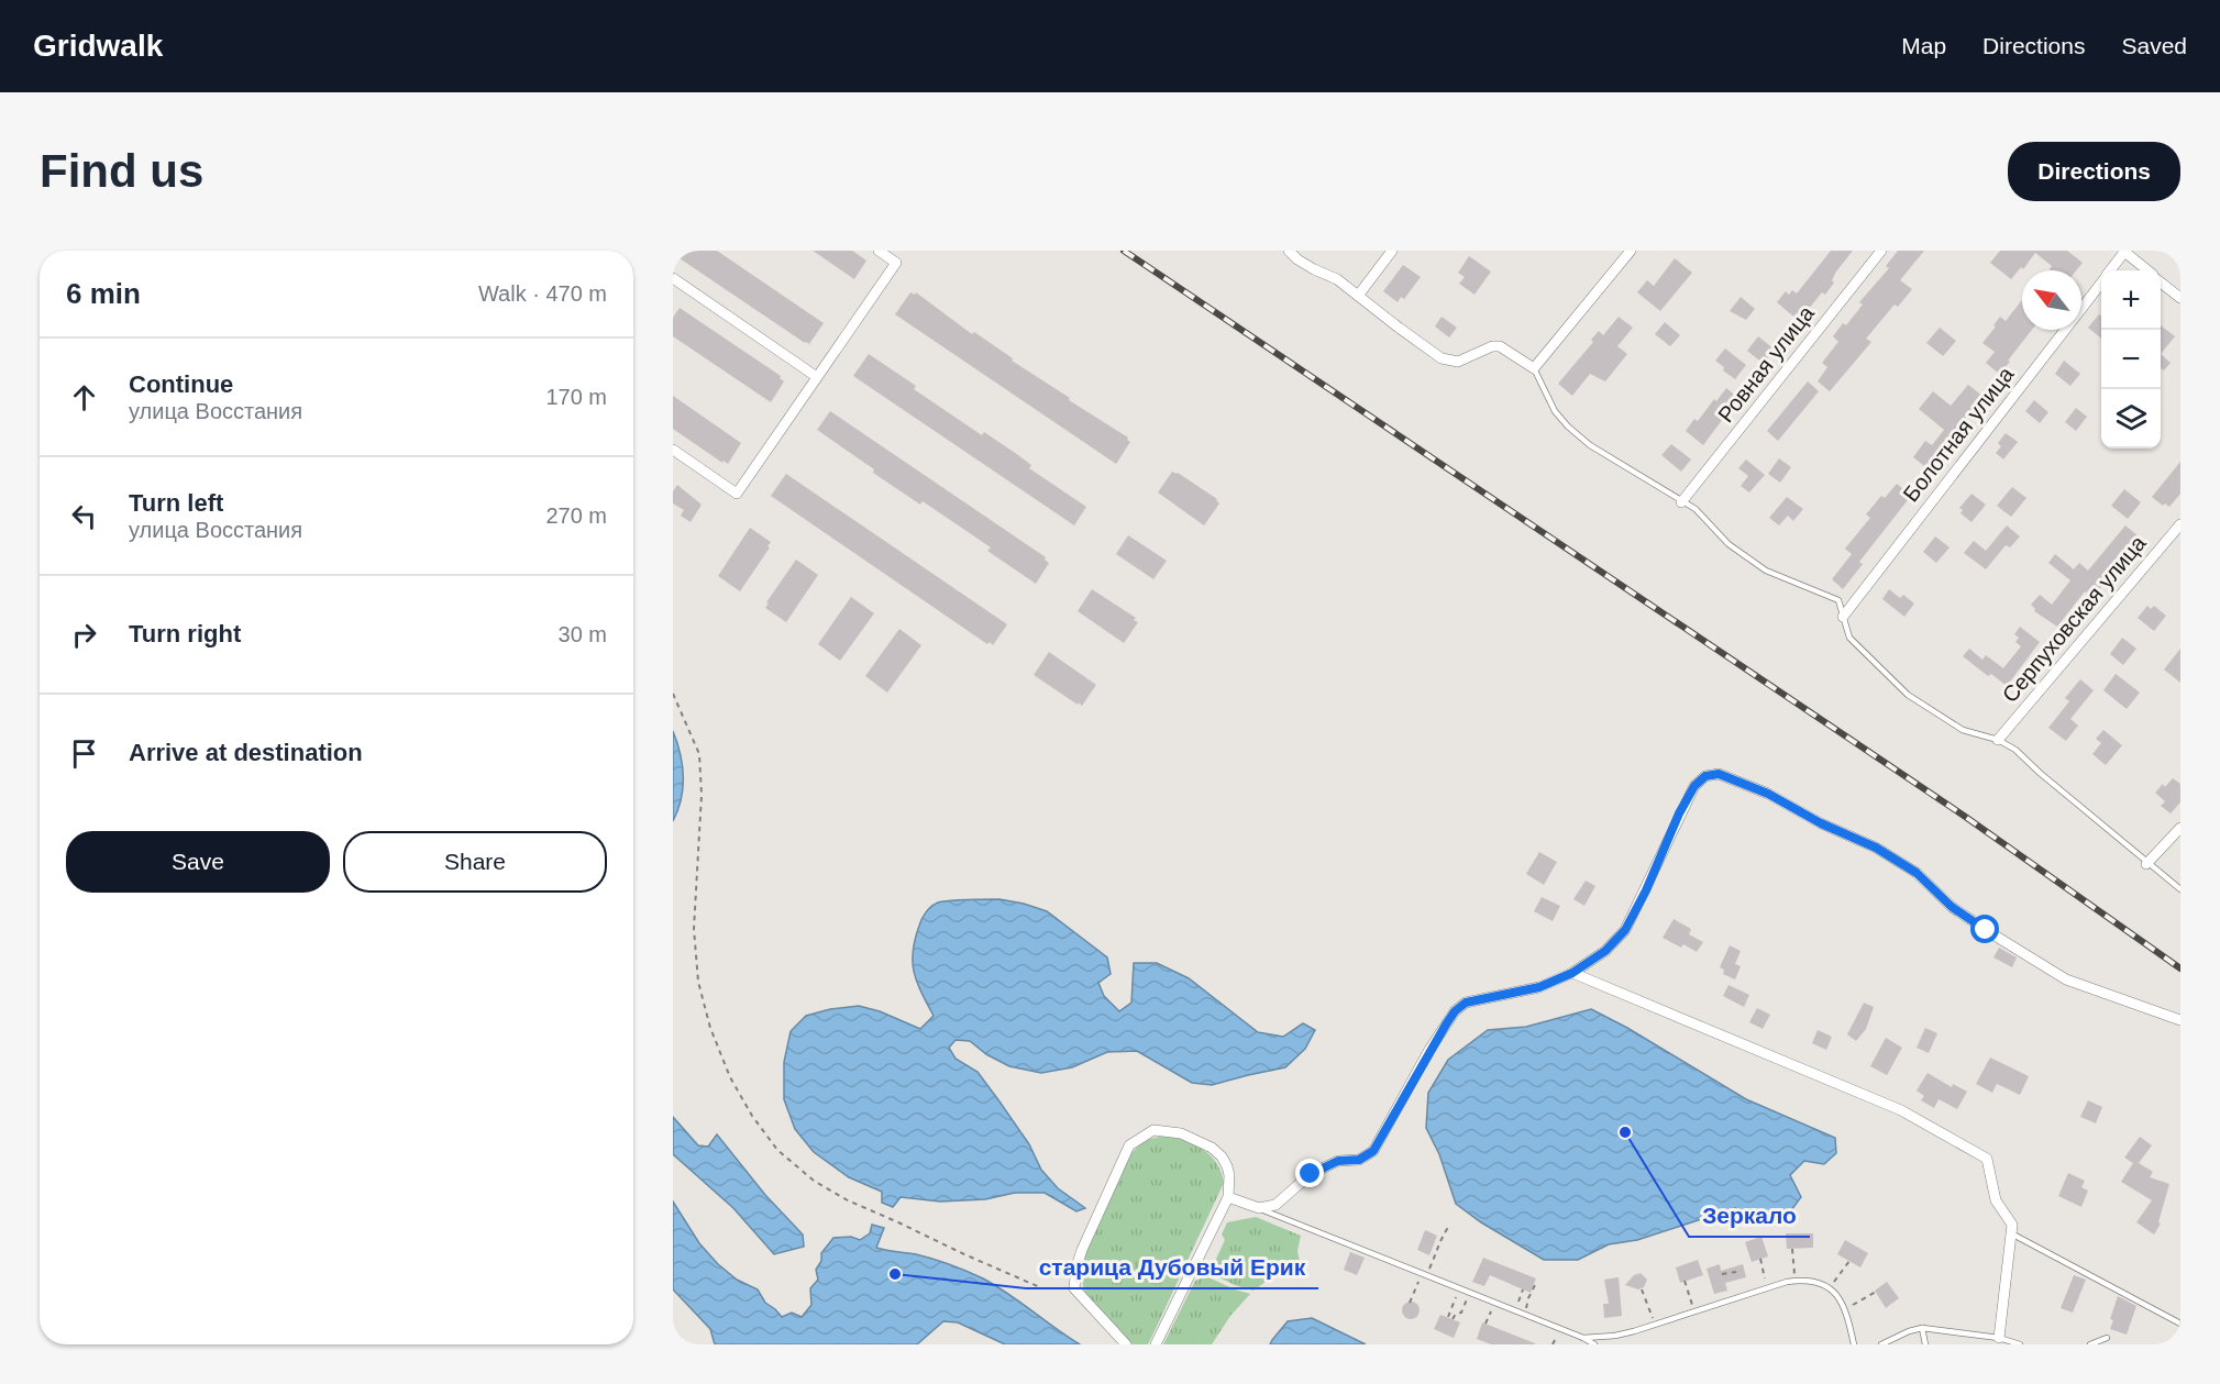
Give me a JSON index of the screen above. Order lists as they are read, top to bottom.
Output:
{
  "streets": {
    "street": ["Ровная улица", "Болотная улица", "Серпуховская улица"]
  },
  "places": ["Зеркало", "старица Дубовый Ерик"],
  "north": "top left",
  "page": {
    "header": "Gridwalk",
    "nav": ["Map", "Directions", "Saved"],
    "buttons": [
      "Directions",
      ["Save", "Share"]
    ],
    "title": "Find us",
    "heading": ["6 min", "Walk · 470 m"],
    "map_buttons": ["+", "−"],
    "list": [
      ["Continue", "улица Восстания", "170 m"],
      ["Turn left", "улица Восстания", "270 m"],
      ["Turn right", "30 m"],
      "Arrive at destination"
    ]
  }
}
